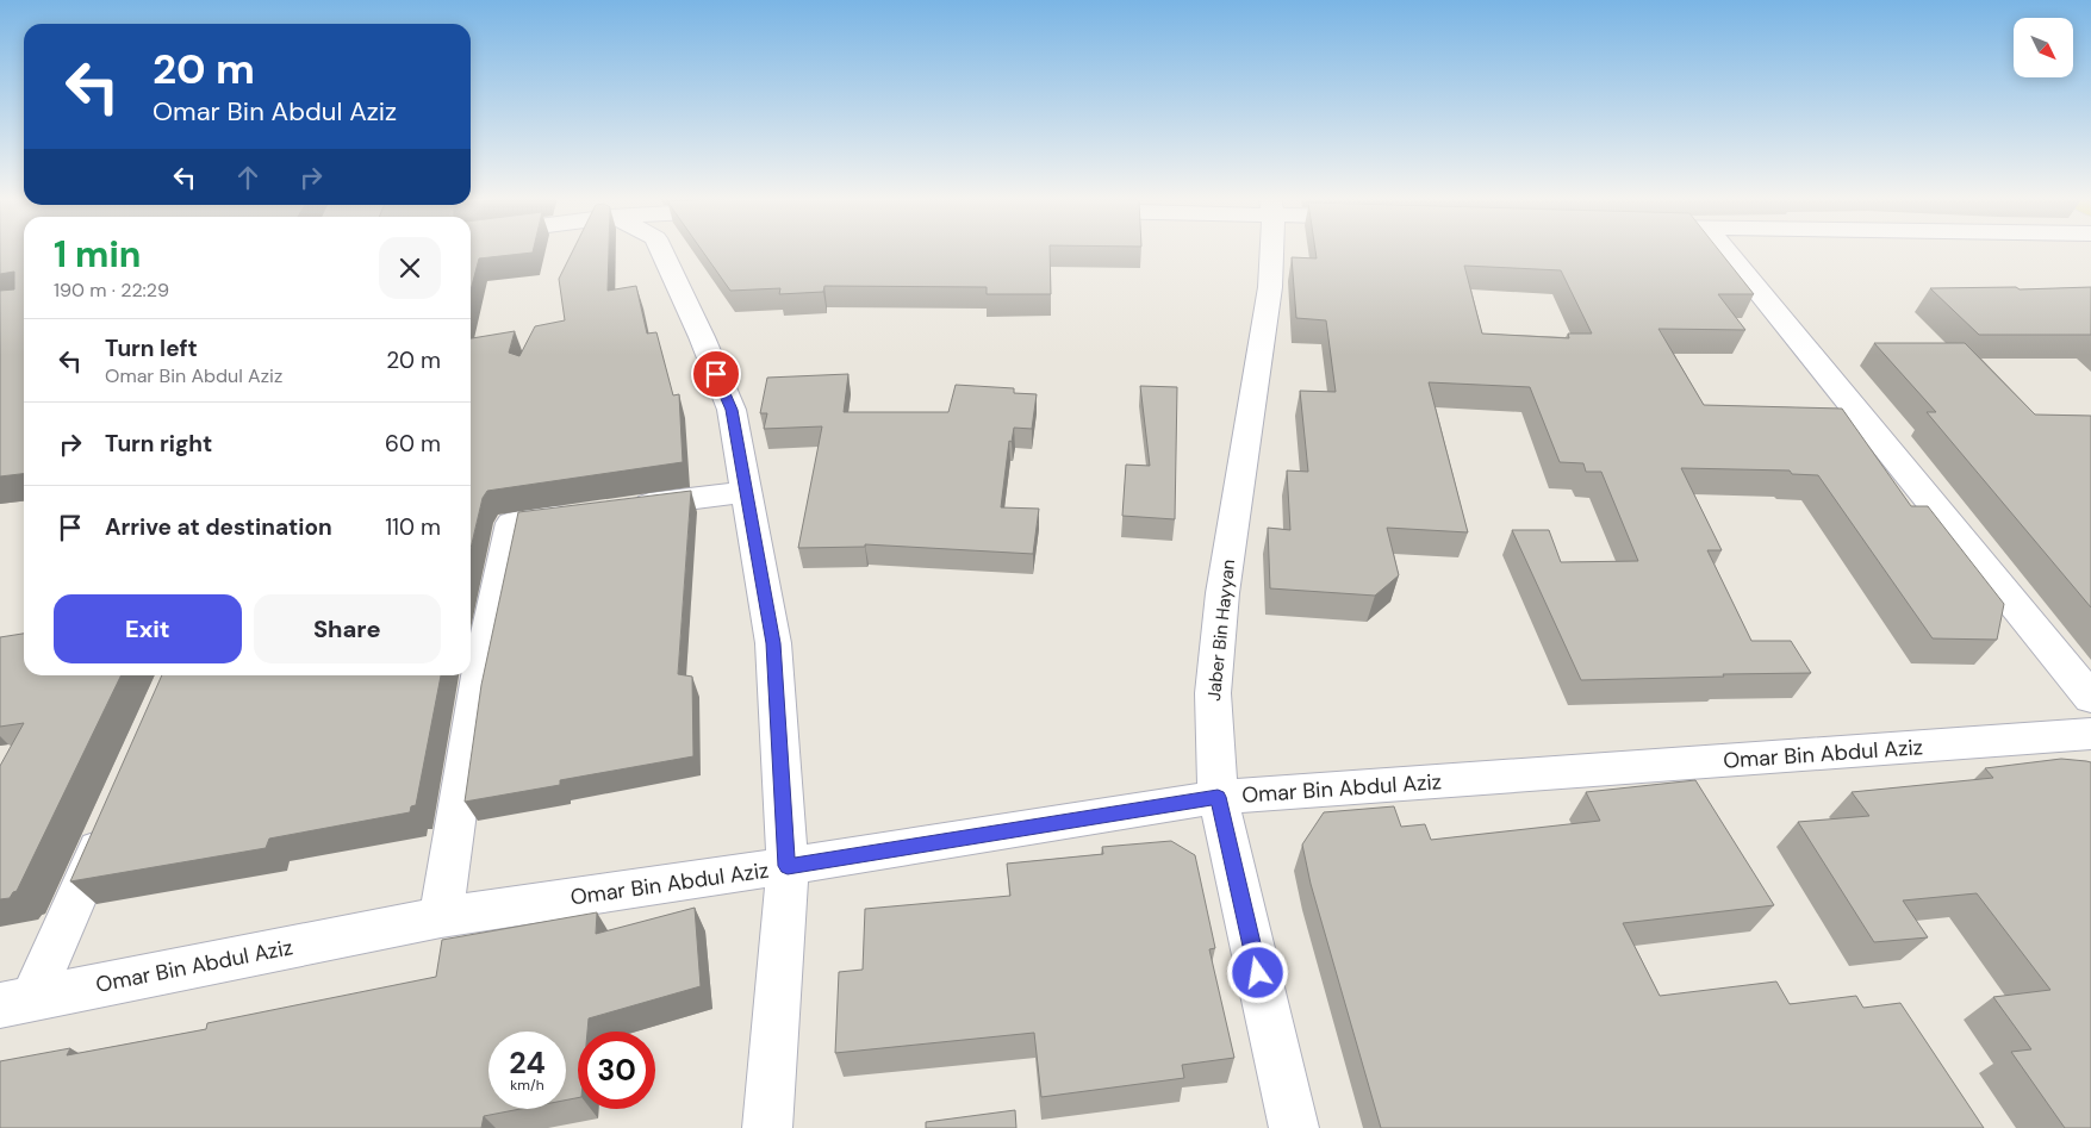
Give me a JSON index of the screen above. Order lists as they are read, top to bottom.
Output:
{
  "streets": {
    "street": ["Jaber Bin Hayyan", "Omar Bin Abdul Aziz"]
  },
  "crossings": [
    ["Jaber Bin Hayyan", "Omar Bin Abdul Aziz"]
  ],
  "north": "bottom right",
  "page": {
    "turn": ["20 m", "Omar Bin Abdul Aziz"],
    "heading": ["1 min", "190 m · 22:29"],
    "list": [
      {
        "name": "Turn left",
        "note": "Omar Bin Abdul Aziz",
        "value": "20 m"
      },
      {
        "name": "Turn right",
        "value": "60 m"
      },
      {
        "name": "Arrive at destination",
        "value": "110 m"
      }
    ],
    "buttons": ["Exit", "Share"],
    "speed": "24 km/h",
    "limit": "30"
  }
}
